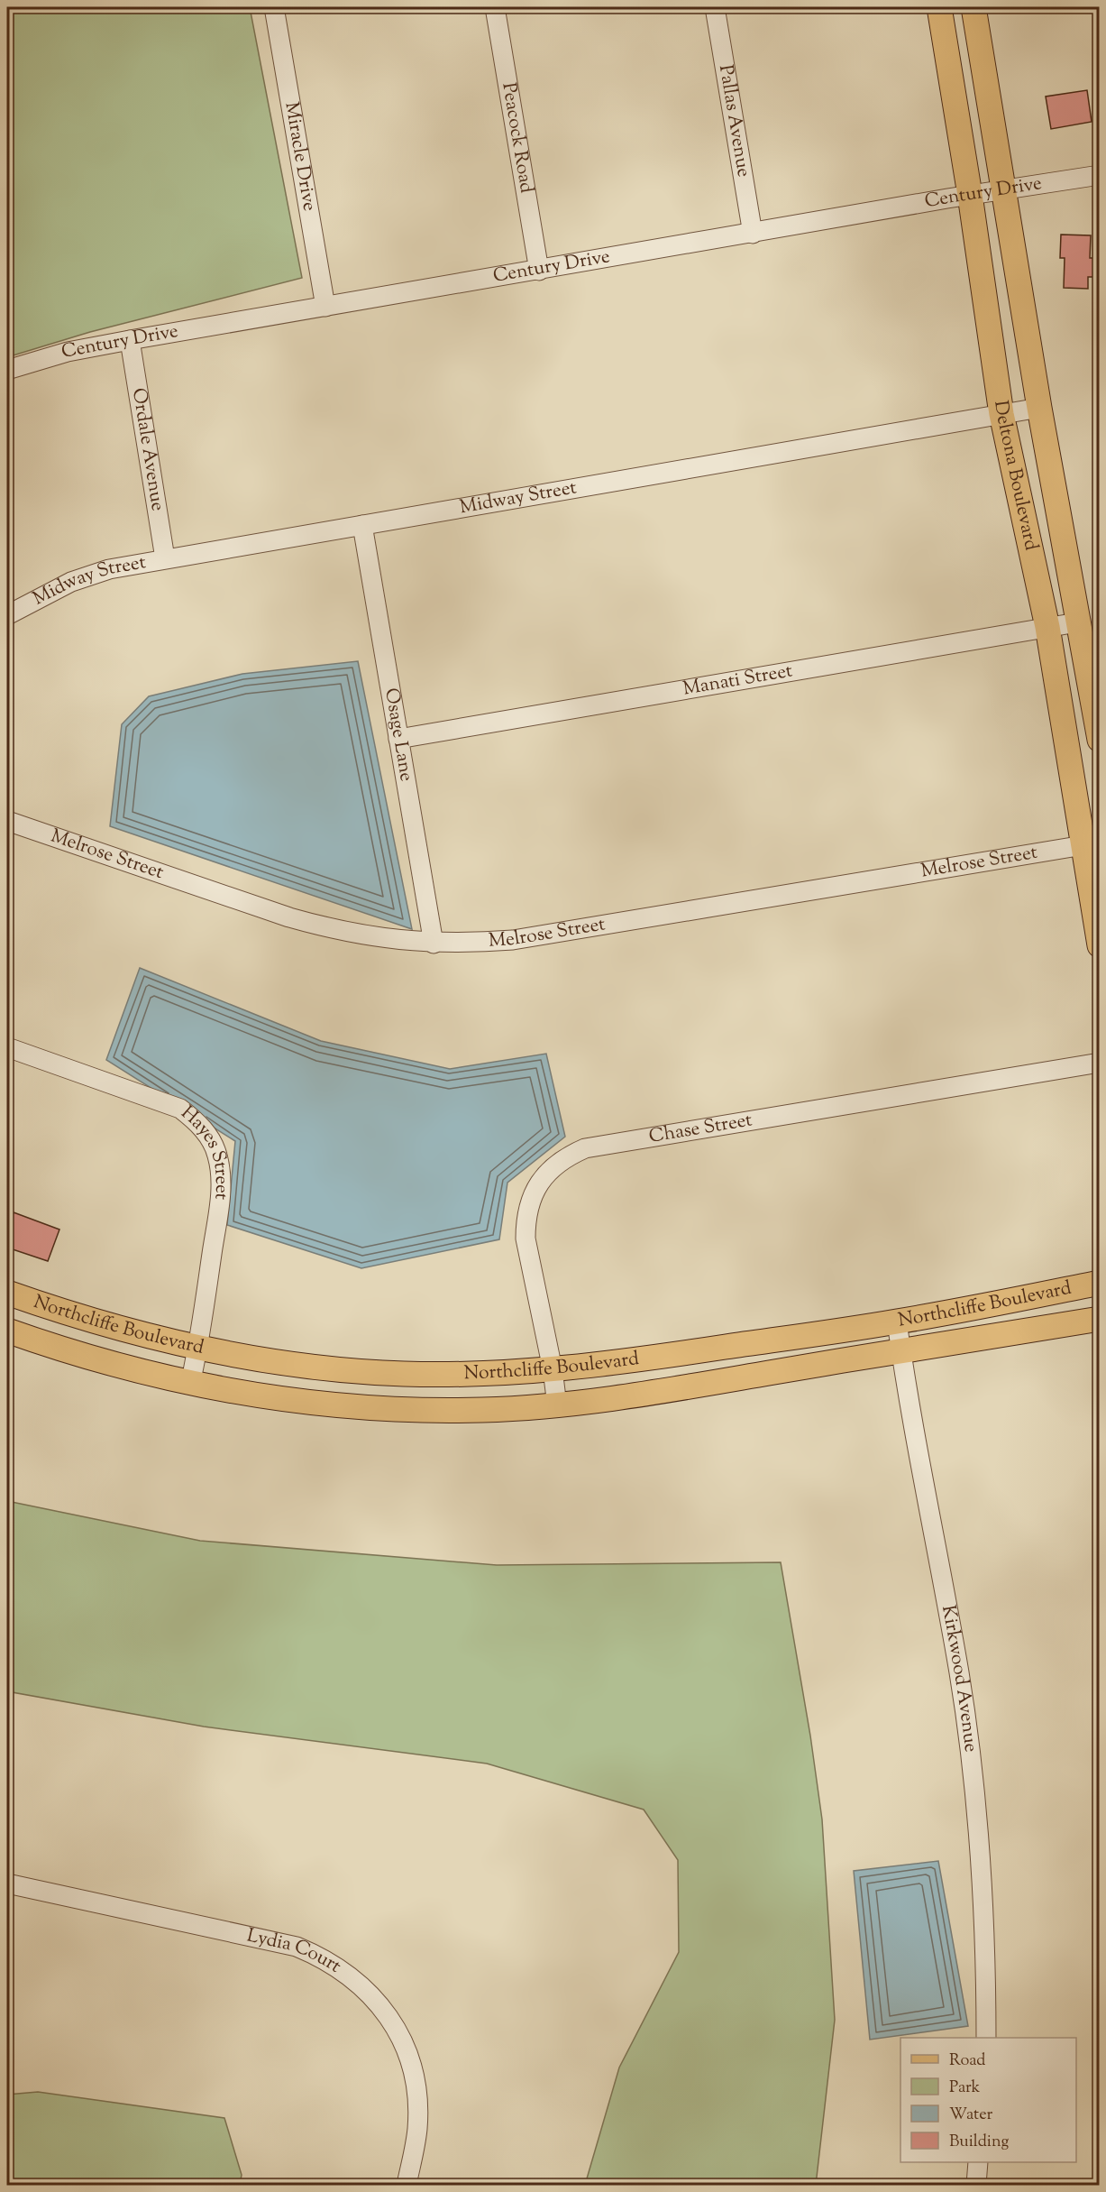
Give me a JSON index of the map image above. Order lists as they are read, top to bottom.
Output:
{
  "streets": {
    "main road": ["Deltona Boulevard", "Northcliffe Boulevard"],
    "street": [
      "Pallas Avenue",
      "Peacock Road",
      "Miracle Drive",
      "Century Drive",
      "Ordale Avenue",
      "Midway Street",
      "Manati Street",
      "Osage Lane",
      "Melrose Street",
      "Chase Street",
      "Hayes Street",
      "Kirkwood Avenue",
      "Lydia Court"
    ]
  },
  "crossings": [
    ["Pallas Avenue", "Century Drive"],
    ["Peacock Road", "Century Drive"],
    ["Miracle Drive", "Century Drive"],
    ["Century Drive", "Ordale Avenue"],
    ["Century Drive", "Deltona Boulevard"],
    ["Ordale Avenue", "Midway Street"],
    ["Deltona Boulevard", "Midway Street"],
    ["Deltona Boulevard", "Manati Street"],
    ["Deltona Boulevard", "Melrose Street"],
    ["Midway Street", "Osage Lane"],
    ["Manati Street", "Osage Lane"],
    ["Osage Lane", "Melrose Street"],
    ["Chase Street", "Northcliffe Boulevard"],
    ["Hayes Street", "Northcliffe Boulevard"],
    ["Northcliffe Boulevard", "Kirkwood Avenue"]
  ],
  "legend": [
    "Road",
    "Park",
    "Water",
    "Building"
  ]
}
